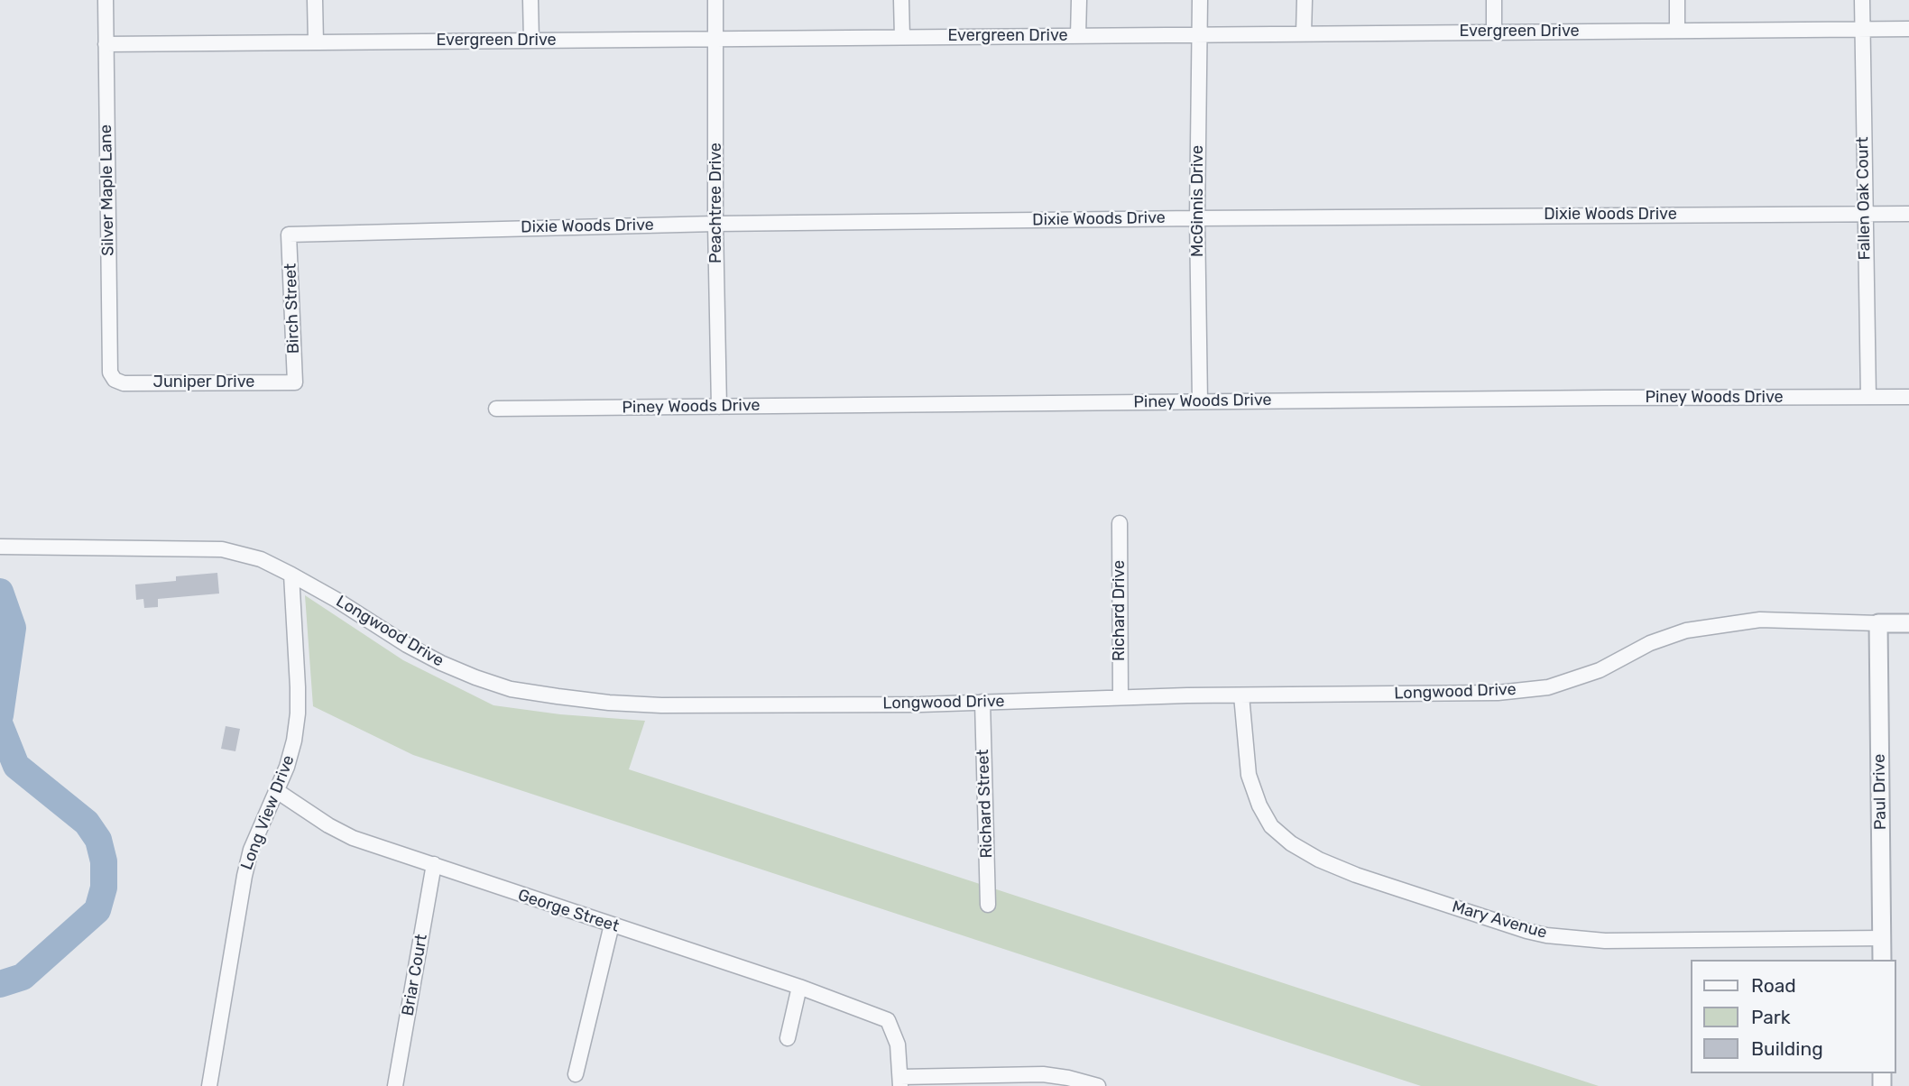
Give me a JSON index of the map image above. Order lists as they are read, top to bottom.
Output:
{
  "streets": {
    "street": [
      "Evergreen Drive",
      "Silver Maple Lane",
      "Fallen Oak Court",
      "McGinnis Drive",
      "Peachtree Drive",
      "Dixie Woods Drive",
      "Birch Street",
      "Juniper Drive",
      "Piney Woods Drive",
      "Richard Drive",
      "Longwood Drive",
      "Paul Drive",
      "Richard Street",
      "Long View Drive",
      "George Street",
      "Mary Avenue",
      "Briar Court"
    ]
  },
  "crossings": [
    ["Evergreen Drive", "Silver Maple Lane"],
    ["Evergreen Drive", "Fallen Oak Court"],
    ["Evergreen Drive", "McGinnis Drive"],
    ["Evergreen Drive", "Peachtree Drive"],
    ["Silver Maple Lane", "Juniper Drive"],
    ["Fallen Oak Court", "Dixie Woods Drive"],
    ["Fallen Oak Court", "Piney Woods Drive"],
    ["McGinnis Drive", "Dixie Woods Drive"],
    ["McGinnis Drive", "Piney Woods Drive"],
    ["Peachtree Drive", "Dixie Woods Drive"],
    ["Peachtree Drive", "Piney Woods Drive"],
    ["Dixie Woods Drive", "Birch Street"],
    ["Birch Street", "Juniper Drive"],
    ["Richard Drive", "Longwood Drive"],
    ["Longwood Drive", "Paul Drive"],
    ["Longwood Drive", "Richard Street"],
    ["Longwood Drive", "Long View Drive"],
    ["Longwood Drive", "Mary Avenue"],
    ["Paul Drive", "Mary Avenue"],
    ["Long View Drive", "George Street"],
    ["George Street", "Briar Court"]
  ],
  "legend": ["Road", "Park", "Building"]
}
